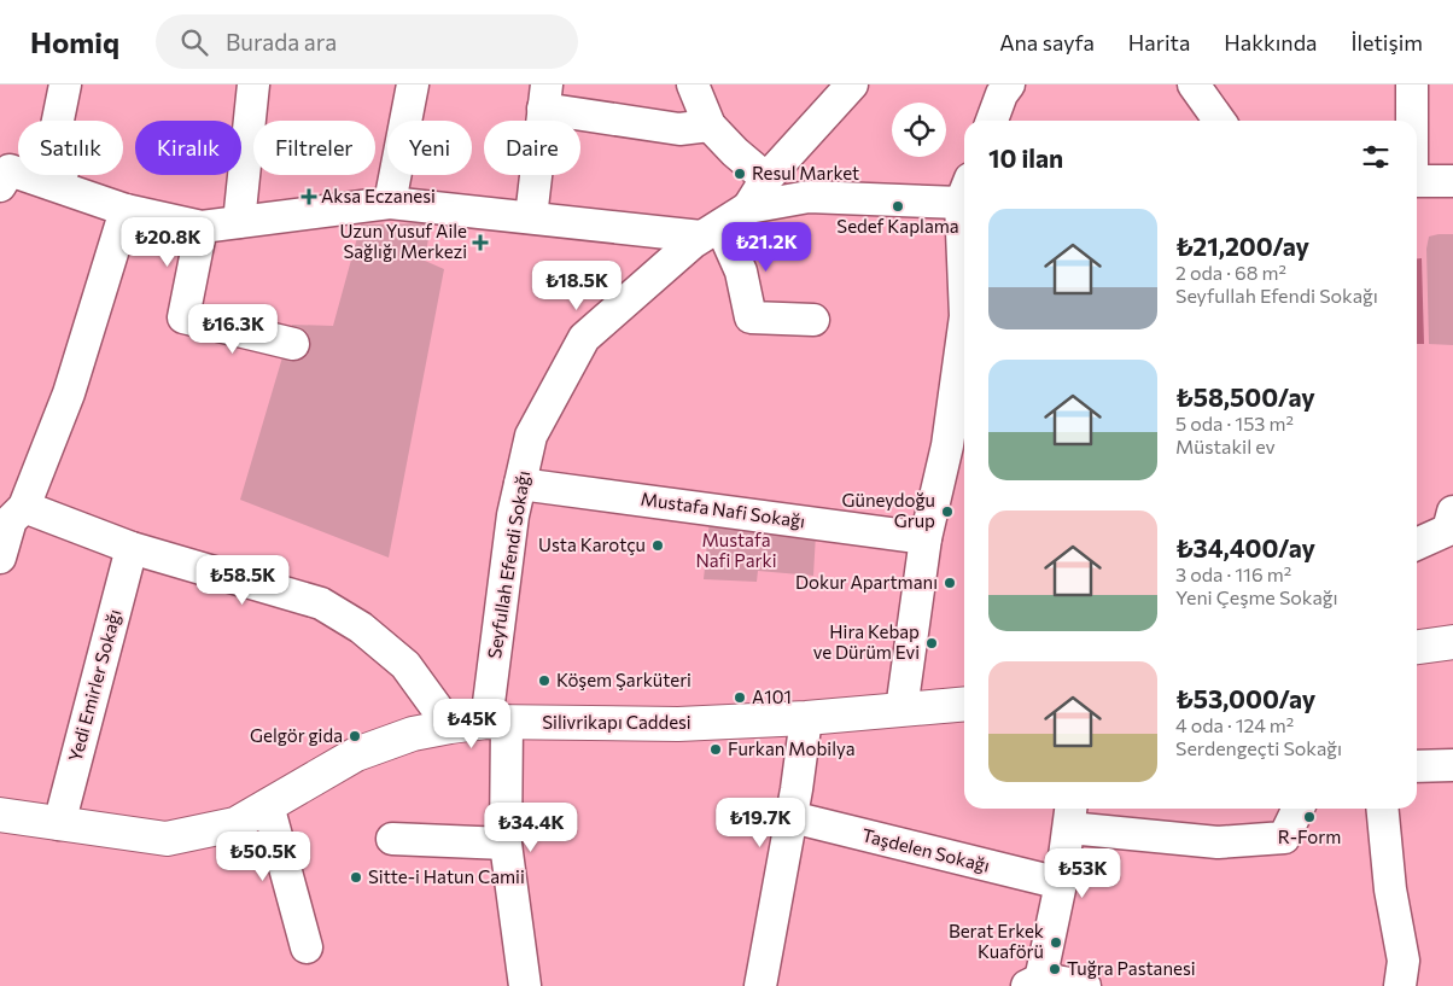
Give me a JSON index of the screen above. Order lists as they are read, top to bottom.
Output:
{
  "streets": {
    "main road": ["Silivrikapı Caddesi"],
    "street": [
      "Mustafa Nafi Sokağı",
      "Seyfullah Efendi Sokağı",
      "Yedi Emirler Sokağı",
      "Taşdelen Sokağı"
    ]
  },
  "crossings": [
    ["Mustafa Nafi Sokağı", "Seyfullah Efendi Sokağı"],
    ["Seyfullah Efendi Sokağı", "Silivrikapı Caddesi"],
    ["Yedi Emirler Sokağı", "Silivrikapı Caddesi"]
  ],
  "parks": ["Mustafa Nafi Parki"],
  "places": {
    "other": [
      "Resul Market",
      "Sedef Kaplama",
      "Güneydoğu Grup",
      "Usta Karotçu",
      "Dokur Apartmanı",
      "Hira Kebap ve Dürüm Evi",
      "Köşem Şarküteri",
      "A101",
      "Gelgör gida",
      "Furkan Mobilya",
      "R-Form",
      "Sitte-i Hatun Camii",
      "Berat Erkek Kuaförü",
      "Tuğra Pastanesi"
    ],
    "health": ["Aksa Eczanesi", "Uzun Yusuf Aile Sağlığı Merkezi"]
  },
  "page": {
    "header": "Homiq",
    "search": "Burada ara",
    "nav": [
      "Ana sayfa",
      "Harita",
      "Hakkında",
      "İletişim"
    ],
    "chip": [
      "Satılık",
      "Kiralık",
      "Filtreler",
      "Yeni",
      "Daire"
    ],
    "heading": "10 ilan",
    "list": [
      {
        "name": "₺21,200/ay",
        "note": "2 oda · 68 m² · Seyfullah Efendi Sokağı"
      },
      {
        "name": "₺58,500/ay",
        "note": "5 oda · 153 m² · Müstakil ev"
      },
      {
        "name": "₺34,400/ay",
        "note": "3 oda · 116 m² · Yeni Çeşme Sokağı"
      },
      {
        "name": "₺53,000/ay",
        "note": "4 oda · 124 m² · Serdengeçti Sokağı"
      }
    ],
    "price": [
      "₺20.8K",
      "₺21.2K",
      "₺18.5K",
      "₺16.3K",
      "₺58.5K",
      "₺45K",
      "₺19.7K",
      "₺34.4K",
      "₺50.5K",
      "₺53K"
    ]
  }
}
